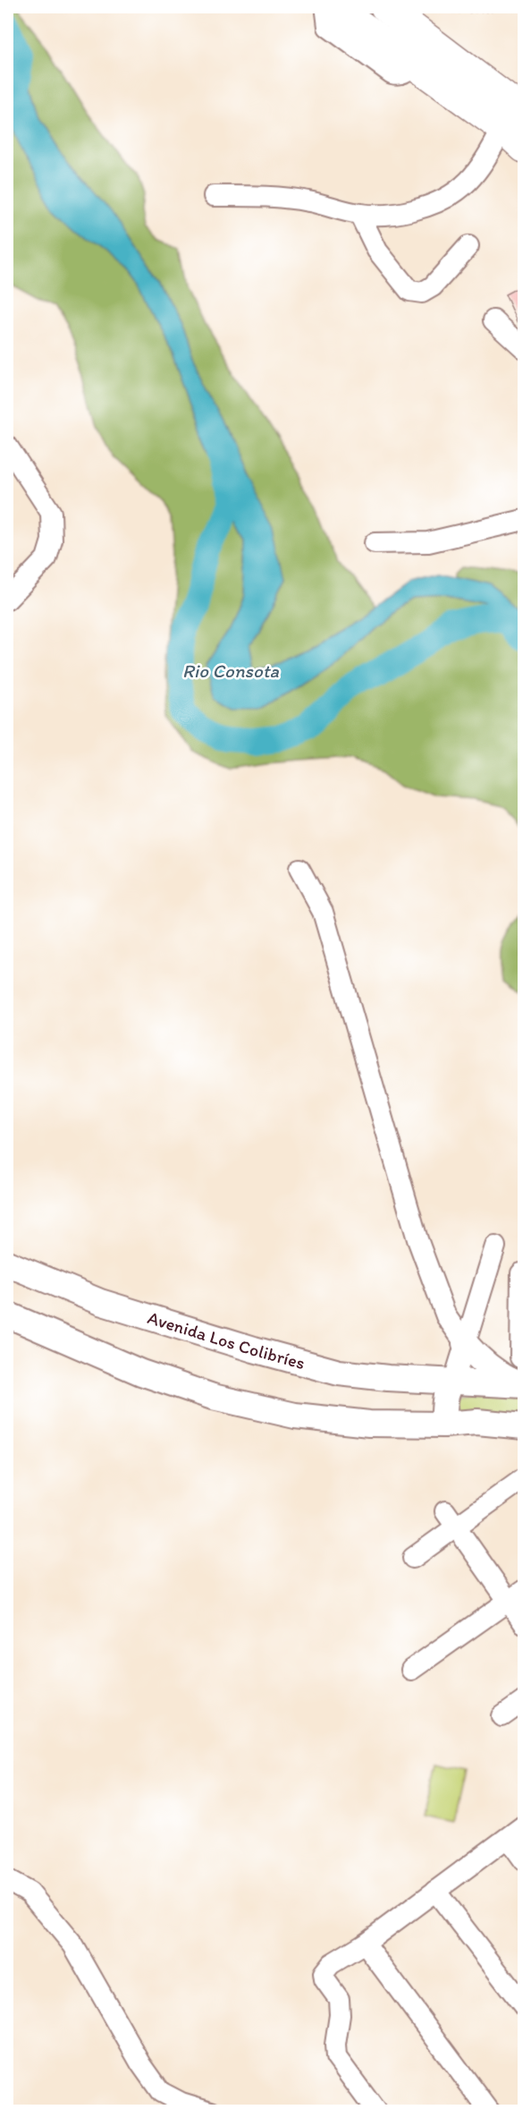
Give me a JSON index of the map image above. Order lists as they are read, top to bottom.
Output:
{
  "streets": {
    "main road": ["Avenida Los Colibríes"]
  },
  "water": ["Rio Consota"]
}
